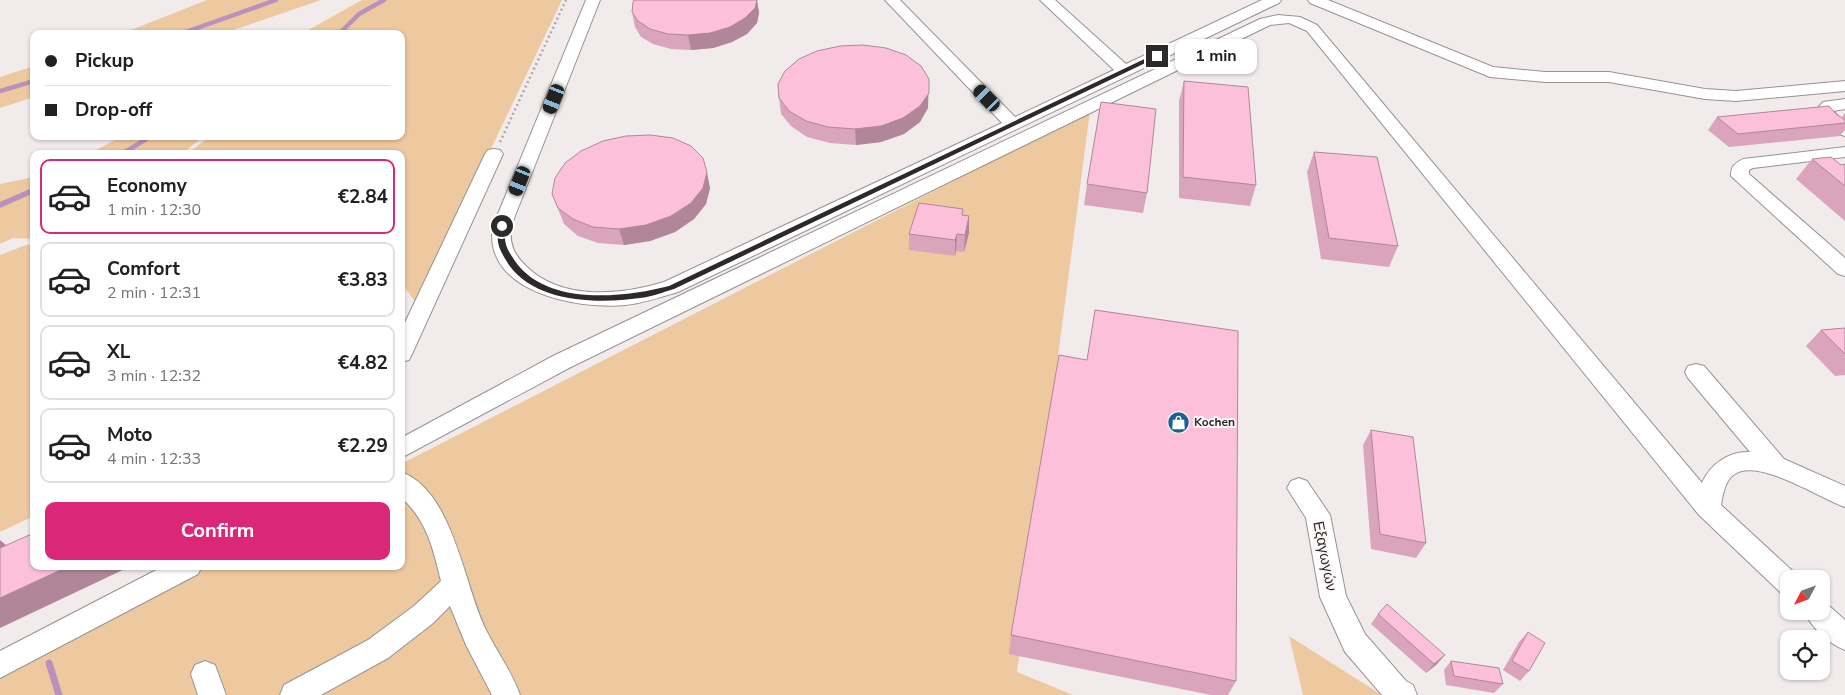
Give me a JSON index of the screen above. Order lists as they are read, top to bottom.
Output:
{
  "streets": {
    "street": ["Εξαγωγών"]
  },
  "places": {
    "shop": ["Kochen"]
  },
  "north": "bottom left",
  "page": {
    "banner": ["Pickup", "Drop-off"],
    "bubble": "1 min",
    "list": [
      {
        "name": "Economy",
        "note": "1 min · 12:30",
        "value": "€2.84"
      },
      {
        "name": "Comfort",
        "note": "2 min · 12:31",
        "value": "€3.83"
      },
      {
        "name": "XL",
        "note": "3 min · 12:32",
        "value": "€4.82"
      },
      {
        "name": "Moto",
        "note": "4 min · 12:33",
        "value": "€2.29"
      }
    ],
    "buttons": "Confirm"
  }
}
